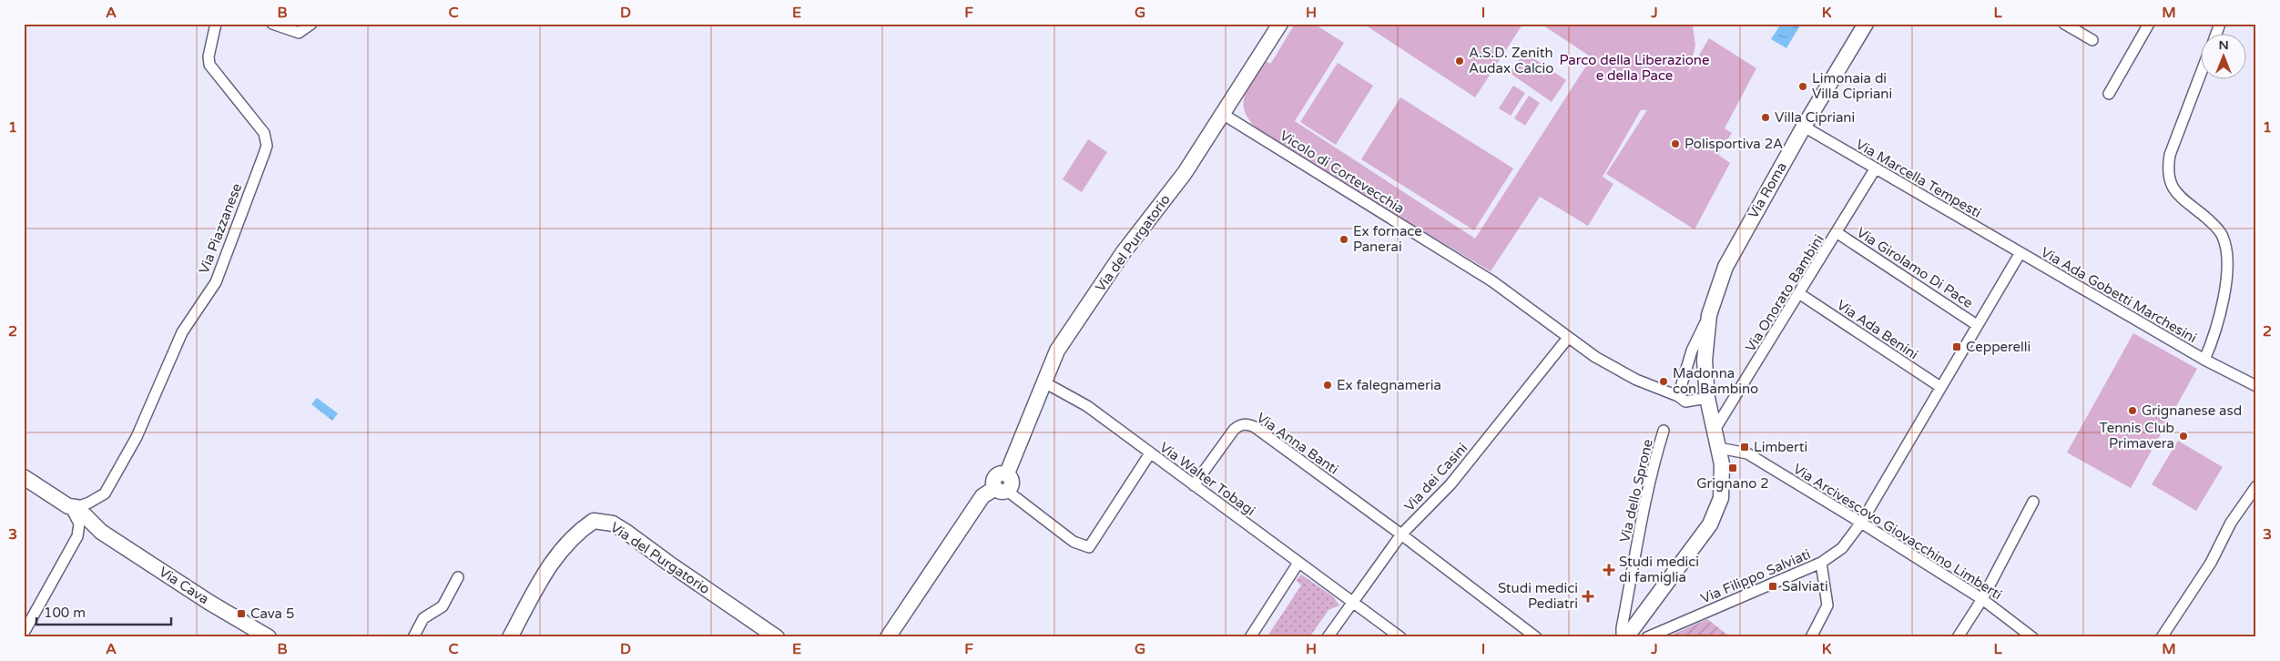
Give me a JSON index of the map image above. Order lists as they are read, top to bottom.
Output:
{
  "streets": {
    "street": [
      "Vicolo di Cortevecchia",
      "Via Marcella Tempesti",
      "Via Roma",
      "Via Piazzanese",
      "Via del Purgatorio",
      "Via Girolamo Di Pace",
      "Via Onorato Bambini",
      "Via Ada Gobetti Marchesini",
      "Via Ada Benini",
      "Via Anna Banti",
      "Via dei Casini",
      "Via Walter Tobagi",
      "Via dello Sprone",
      "Via Arcivescovo Giovacchino Limberti",
      "Via Filippo Salviati",
      "Via Cava"
    ]
  },
  "crossings": [
    ["Vicolo di Cortevecchia", "Via del Purgatorio"],
    ["Vicolo di Cortevecchia", "Via dei Casini"],
    ["Via Marcella Tempesti", "Via Roma"],
    ["Via Marcella Tempesti", "Via Onorato Bambini"],
    ["Via Marcella Tempesti", "Via Ada Gobetti Marchesini"],
    ["Via Marcella Tempesti", "Via Filippo Salviati"],
    ["Via Roma", "Via Onorato Bambini"],
    ["Via Roma", "Via Arcivescovo Giovacchino Limberti"],
    ["Via Piazzanese", "Via Cava"],
    ["Via del Purgatorio", "Via Walter Tobagi"],
    ["Via Girolamo Di Pace", "Via Onorato Bambini"],
    ["Via Girolamo Di Pace", "Via Filippo Salviati"],
    ["Via Onorato Bambini", "Via Ada Benini"],
    ["Via Ada Gobetti Marchesini", "Via Filippo Salviati"],
    ["Via Ada Benini", "Via Filippo Salviati"],
    ["Via Anna Banti", "Via dei Casini"],
    ["Via Anna Banti", "Via Walter Tobagi"],
    ["Via dei Casini", "Via Walter Tobagi"],
    ["Via Arcivescovo Giovacchino Limberti", "Via Filippo Salviati"]
  ],
  "parks": ["Parco della Liberazione e della Pace"],
  "places": {
    "other": [
      "A.S.D. Zenith Audax Calcio",
      "Limonaia di Villa Cipriani",
      "Villa Cipriani",
      "Polisportiva 2A",
      "Ex fornace Panerai",
      "Madonna con Bambino",
      "Ex falegnameria",
      "Grignanese asd",
      "Tennis Club Primavera"
    ],
    "transit": [
      "Cepperelli",
      "Limberti",
      "Grignano 2",
      "Salviati",
      "Cava 5"
    ],
    "health": ["Studi medici di famiglia", "Studi medici Pediatri"]
  },
  "scale_bar": "100 m",
  "north": "top",
  "grid": {
    "columns": [
      "A",
      "B",
      "C",
      "D",
      "E",
      "F",
      "G",
      "H",
      "I",
      "J",
      "K",
      "L",
      "M"
    ],
    "rows": ["1", "2", "3"]
  }
}
